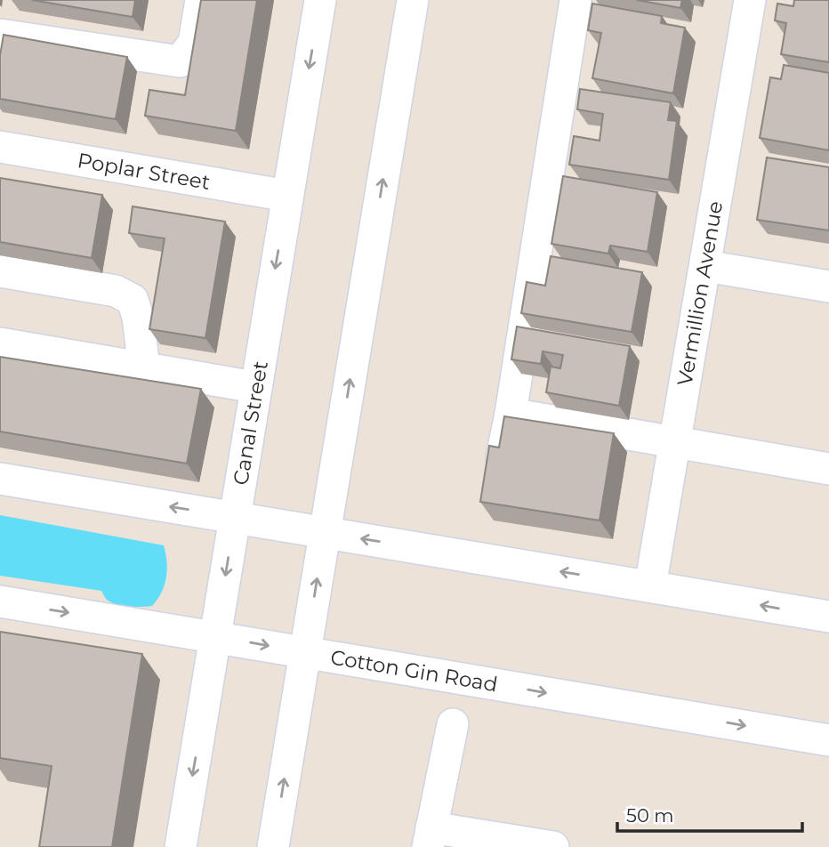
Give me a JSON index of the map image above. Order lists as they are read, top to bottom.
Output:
{
  "streets": {
    "street": [
      "Poplar Street",
      "Vermillion Avenue",
      "Canal Street",
      "Cotton Gin Road"
    ]
  },
  "crossings": [
    ["Poplar Street", "Canal Street"],
    ["Canal Street", "Cotton Gin Road"]
  ],
  "scale_bar": "50 m"
}
